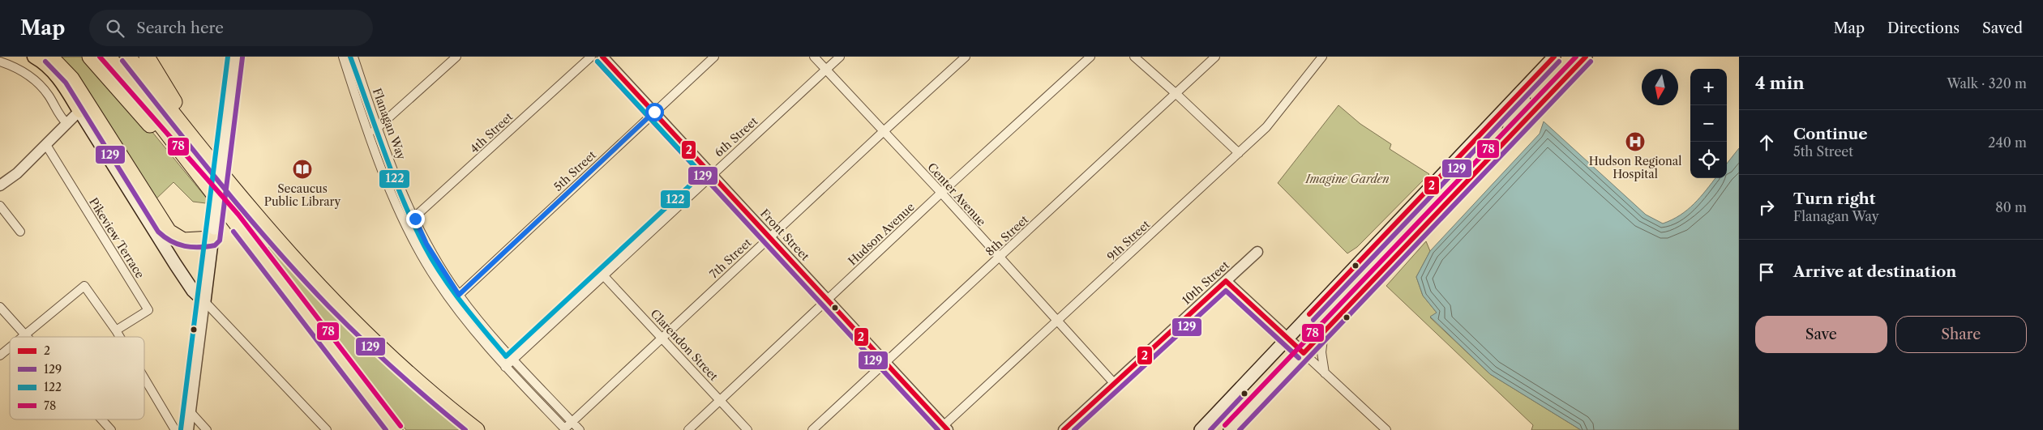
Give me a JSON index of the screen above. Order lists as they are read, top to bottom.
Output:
{
  "streets": {
    "street": [
      "Flanagan Way",
      "4th Street",
      "6th Street",
      "5th Street",
      "Center Avenue",
      "Hudson Avenue",
      "Front Street",
      "8th Street",
      "Pikeview Terrace",
      "9th Street",
      "7th Street",
      "10th Street",
      "Clarendon Street"
    ]
  },
  "crossings": [
    ["Flanagan Way", "4th Street"],
    ["Flanagan Way", "6th Street"],
    ["Flanagan Way", "5th Street"],
    ["Flanagan Way", "7th Street"],
    ["6th Street", "Center Avenue"],
    ["6th Street", "Front Street"],
    ["6th Street", "Clarendon Street"],
    ["5th Street", "Front Street"],
    ["Center Avenue", "Hudson Avenue"],
    ["Center Avenue", "8th Street"],
    ["Center Avenue", "9th Street"],
    ["Center Avenue", "7th Street"],
    ["Center Avenue", "10th Street"],
    ["Hudson Avenue", "Front Street"],
    ["Hudson Avenue", "Clarendon Street"],
    ["Front Street", "8th Street"],
    ["Front Street", "9th Street"],
    ["Front Street", "7th Street"],
    ["7th Street", "Clarendon Street"]
  ],
  "parks": ["Imagine Garden"],
  "places": {
    "hospital": ["Hudson Regional Hospital"],
    "library": ["Secaucus Public Library"]
  },
  "lines": [
    "transit line 2",
    "transit line 122",
    "transit line 78",
    "transit line 129"
  ],
  "legend": [
    "2",
    "129",
    "122",
    "78"
  ],
  "north": "bottom",
  "page": {
    "header": "Map",
    "search": "Search here",
    "nav": ["Map", "Directions", "Saved"],
    "heading": ["4 min", "Walk · 320 m"],
    "map_buttons": ["+", "−"],
    "list": [
      ["Continue", "5th Street", "240 m"],
      ["Turn right", "Flanagan Way", "80 m"],
      "Arrive at destination"
    ],
    "buttons": ["Save", "Share"]
  }
}
